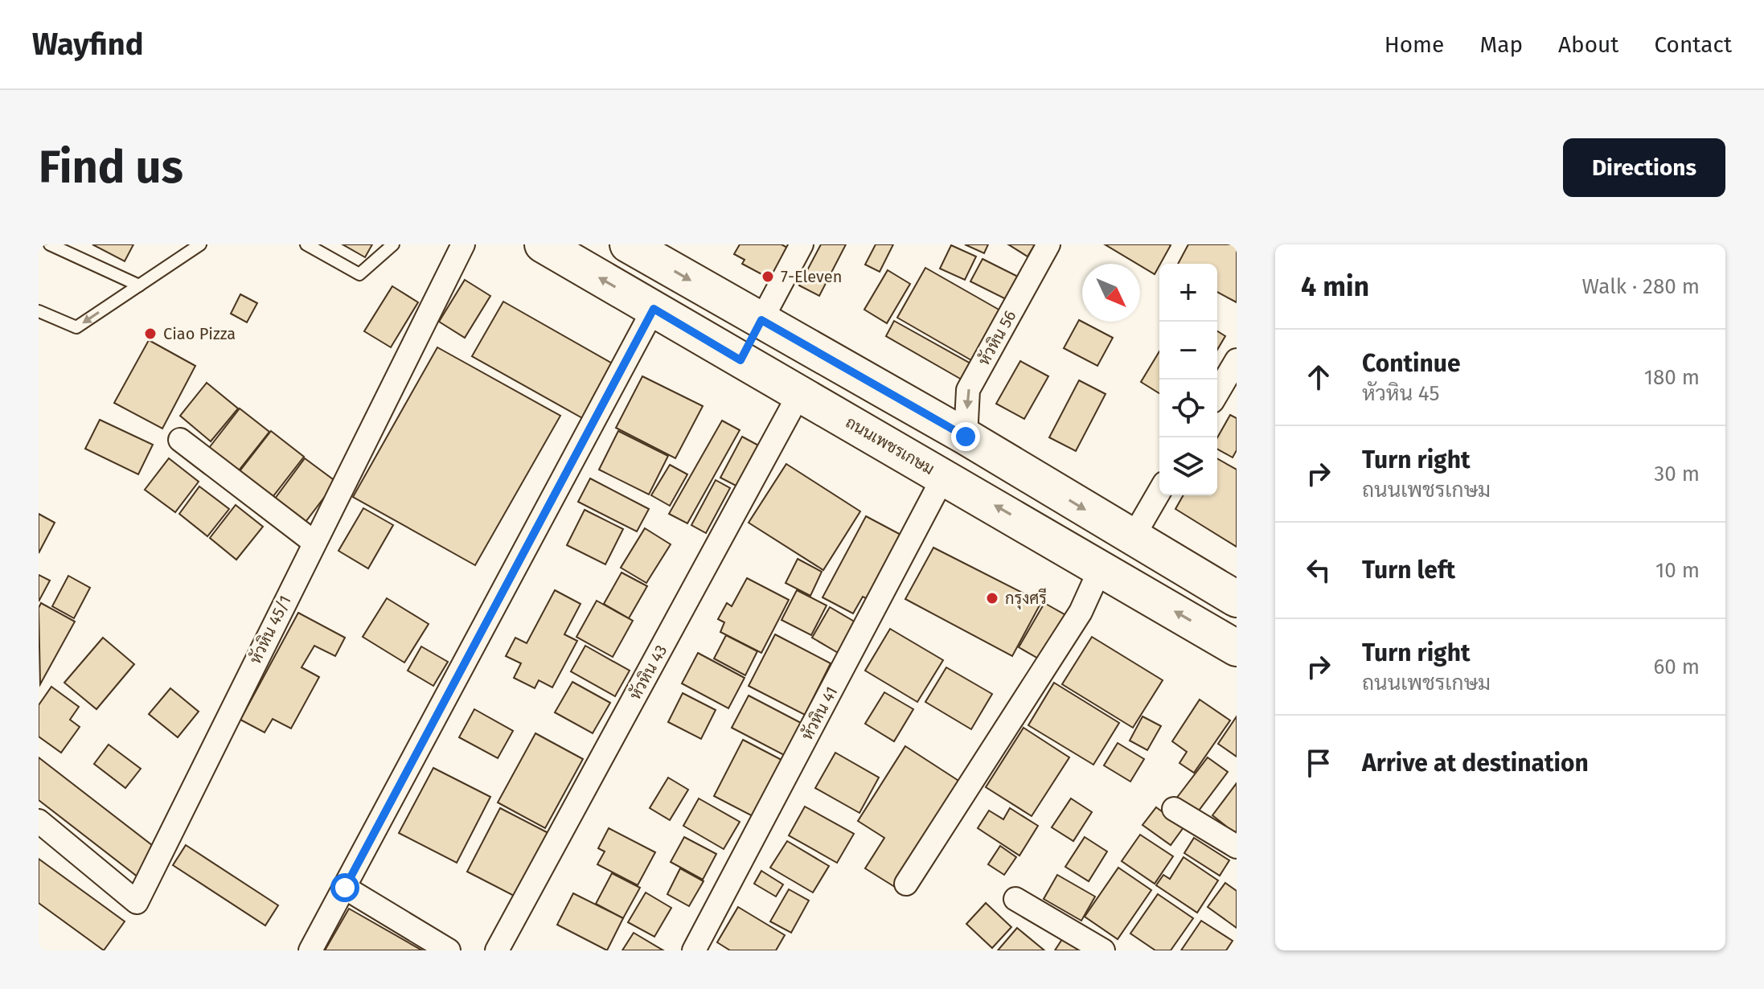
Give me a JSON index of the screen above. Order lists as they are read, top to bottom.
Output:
{
  "streets": {
    "main road": ["ถนนเพชรเกษม"],
    "street": [
      "หัวหิน 56",
      "หัวหิน 45/1",
      "หัวหิน 43",
      "หัวหิน 41"
    ]
  },
  "crossings": [
    ["ถนนเพชรเกษม", "หัวหิน 43"],
    ["ถนนเพชรเกษม", "หัวหิน 41"]
  ],
  "one_way": ["หัวหิน 56"],
  "places": ["7-Eleven", "Ciao Pizza", "กรุงศรี"],
  "north": "bottom right",
  "page": {
    "header": "Wayfind",
    "nav": [
      "Home",
      "Map",
      "About",
      "Contact"
    ],
    "buttons": "Directions",
    "title": "Find us",
    "heading": ["4 min", "Walk · 280 m"],
    "map_buttons": ["+", "−"],
    "list": [
      ["Continue", "หัวหิน 45", "180 m"],
      ["Turn right", "ถนนเพชรเกษม", "30 m"],
      ["Turn left", "10 m"],
      ["Turn right", "ถนนเพชรเกษม", "60 m"],
      "Arrive at destination"
    ]
  }
}
